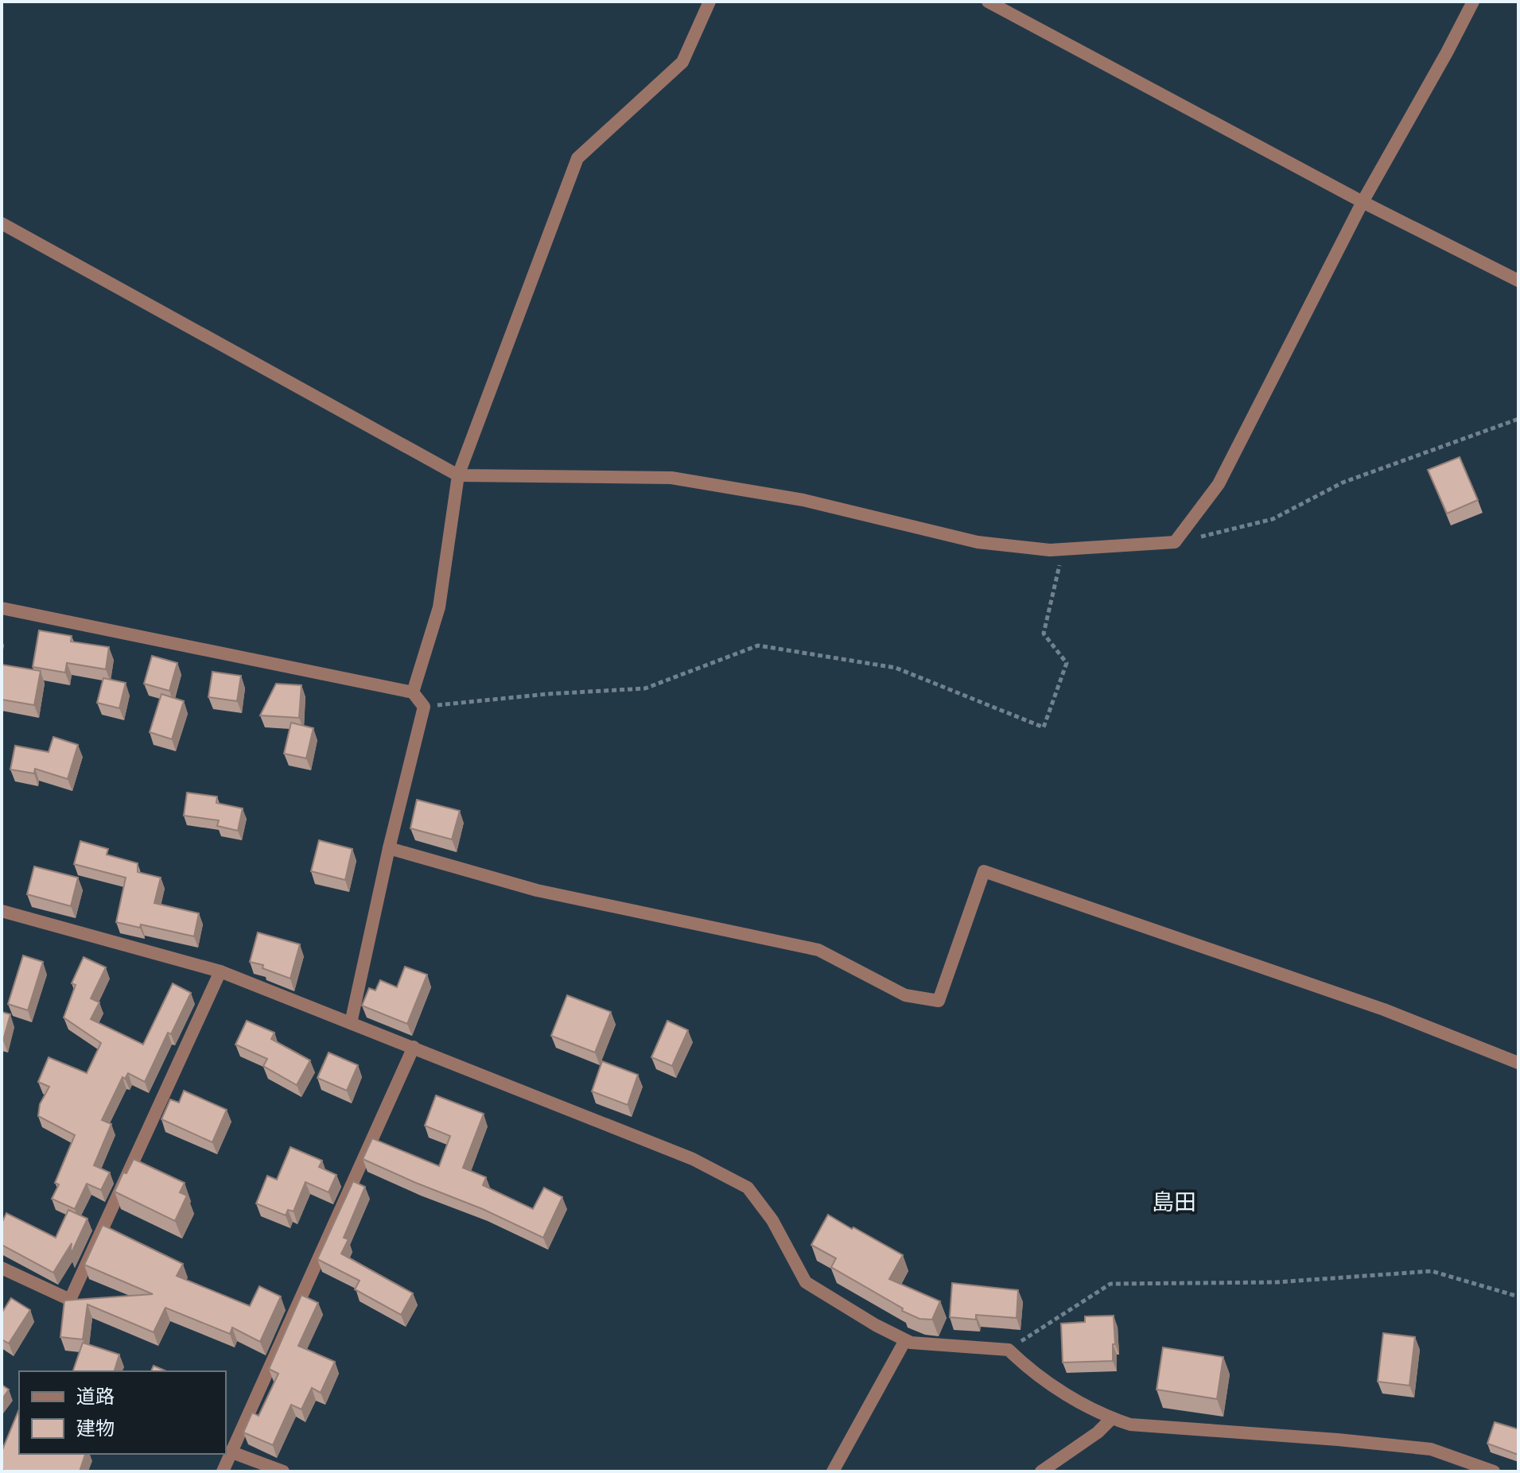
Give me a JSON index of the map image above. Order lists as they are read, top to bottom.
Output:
{
  "districts": ["島田"],
  "legend": ["道路", "建物"]
}
